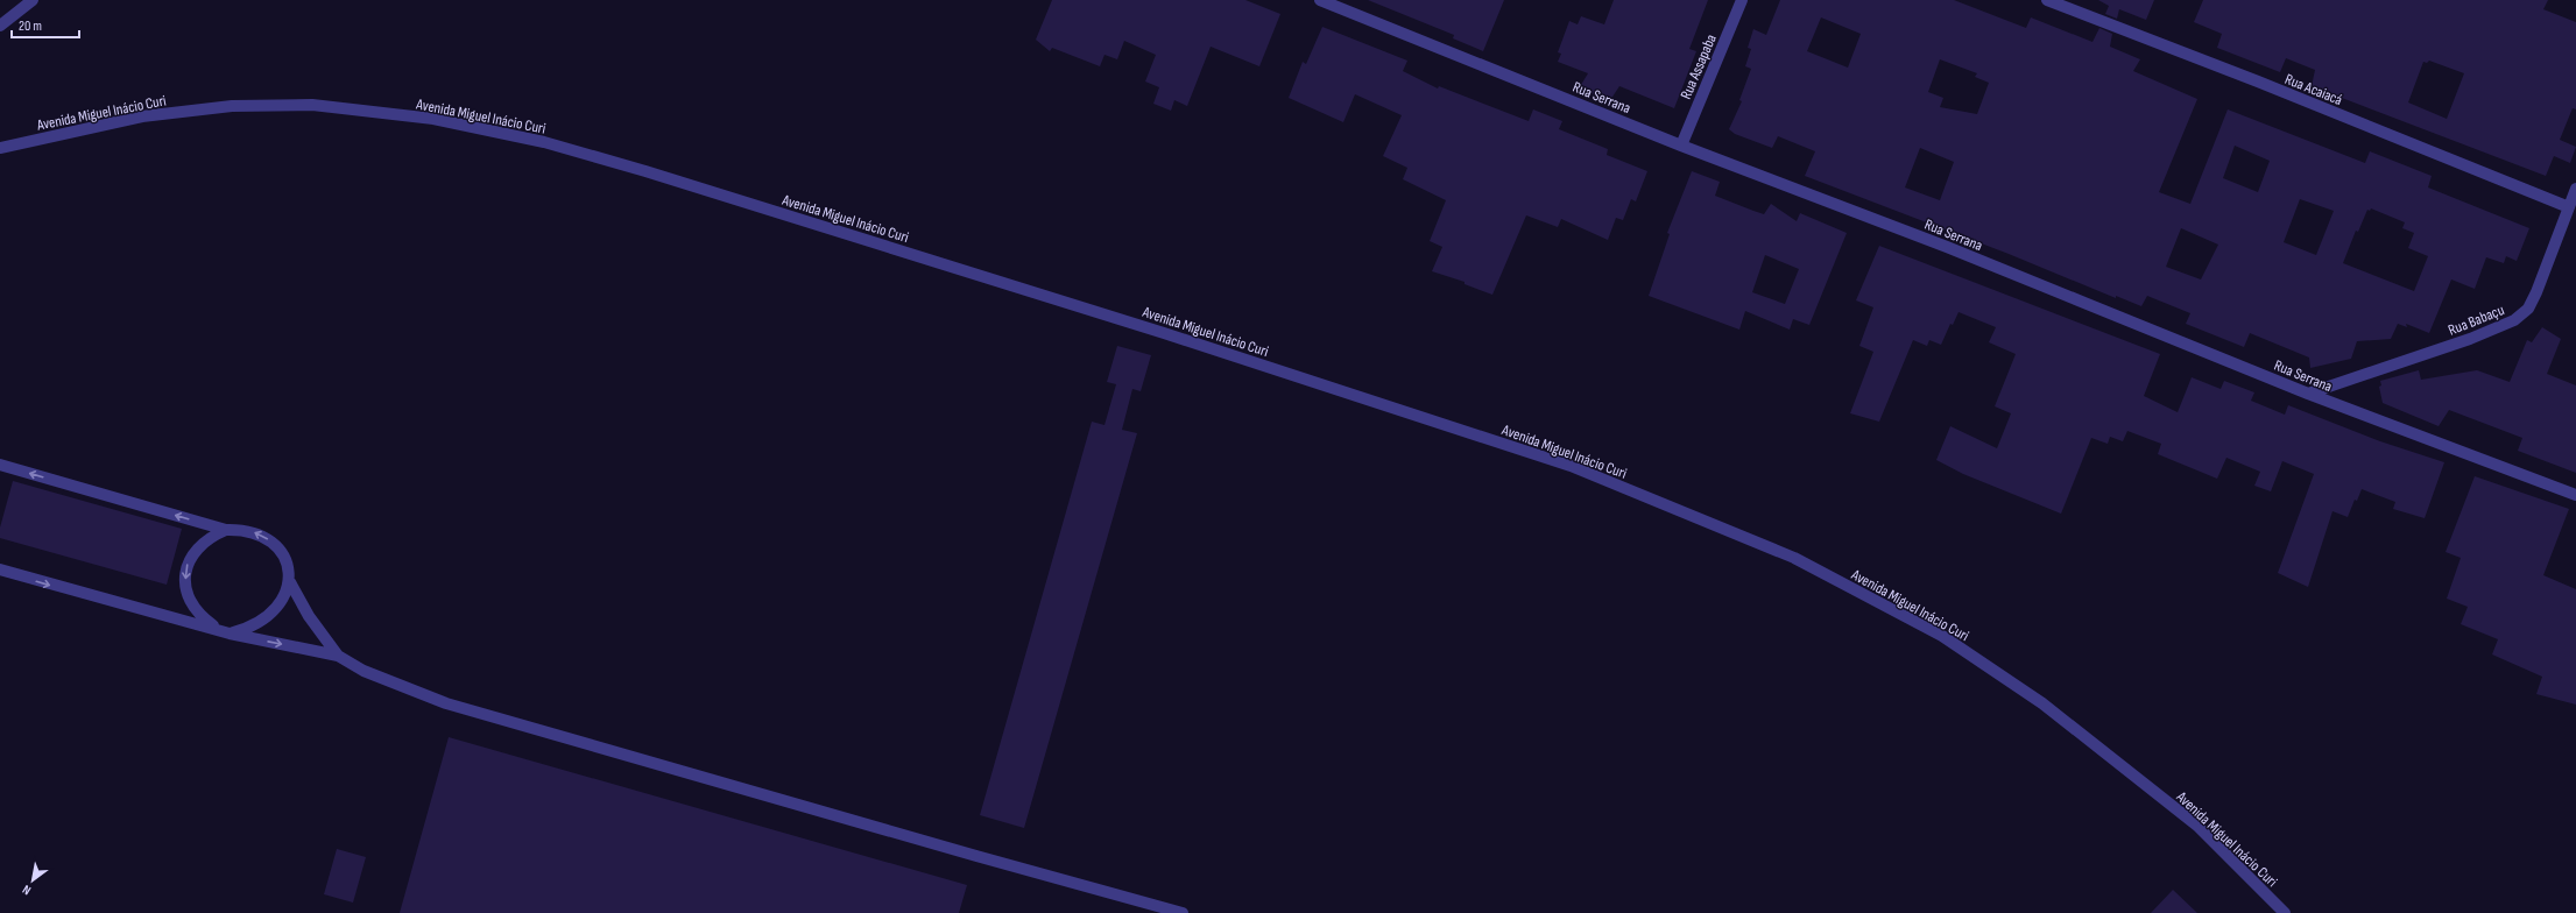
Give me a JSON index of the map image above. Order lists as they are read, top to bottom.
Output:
{
  "streets": {
    "street": [
      "Rua Assapaba",
      "Rua Acaiacá",
      "Rua Serrana",
      "Avenida Miguel Inácio Curi",
      "Rua Babaçu"
    ]
  },
  "crossings": [
    ["Rua Assapaba", "Rua Serrana"],
    ["Rua Acaiacá", "Rua Babaçu"],
    ["Rua Serrana", "Rua Babaçu"]
  ],
  "scale_bar": "20 m",
  "north": "bottom left"
}
